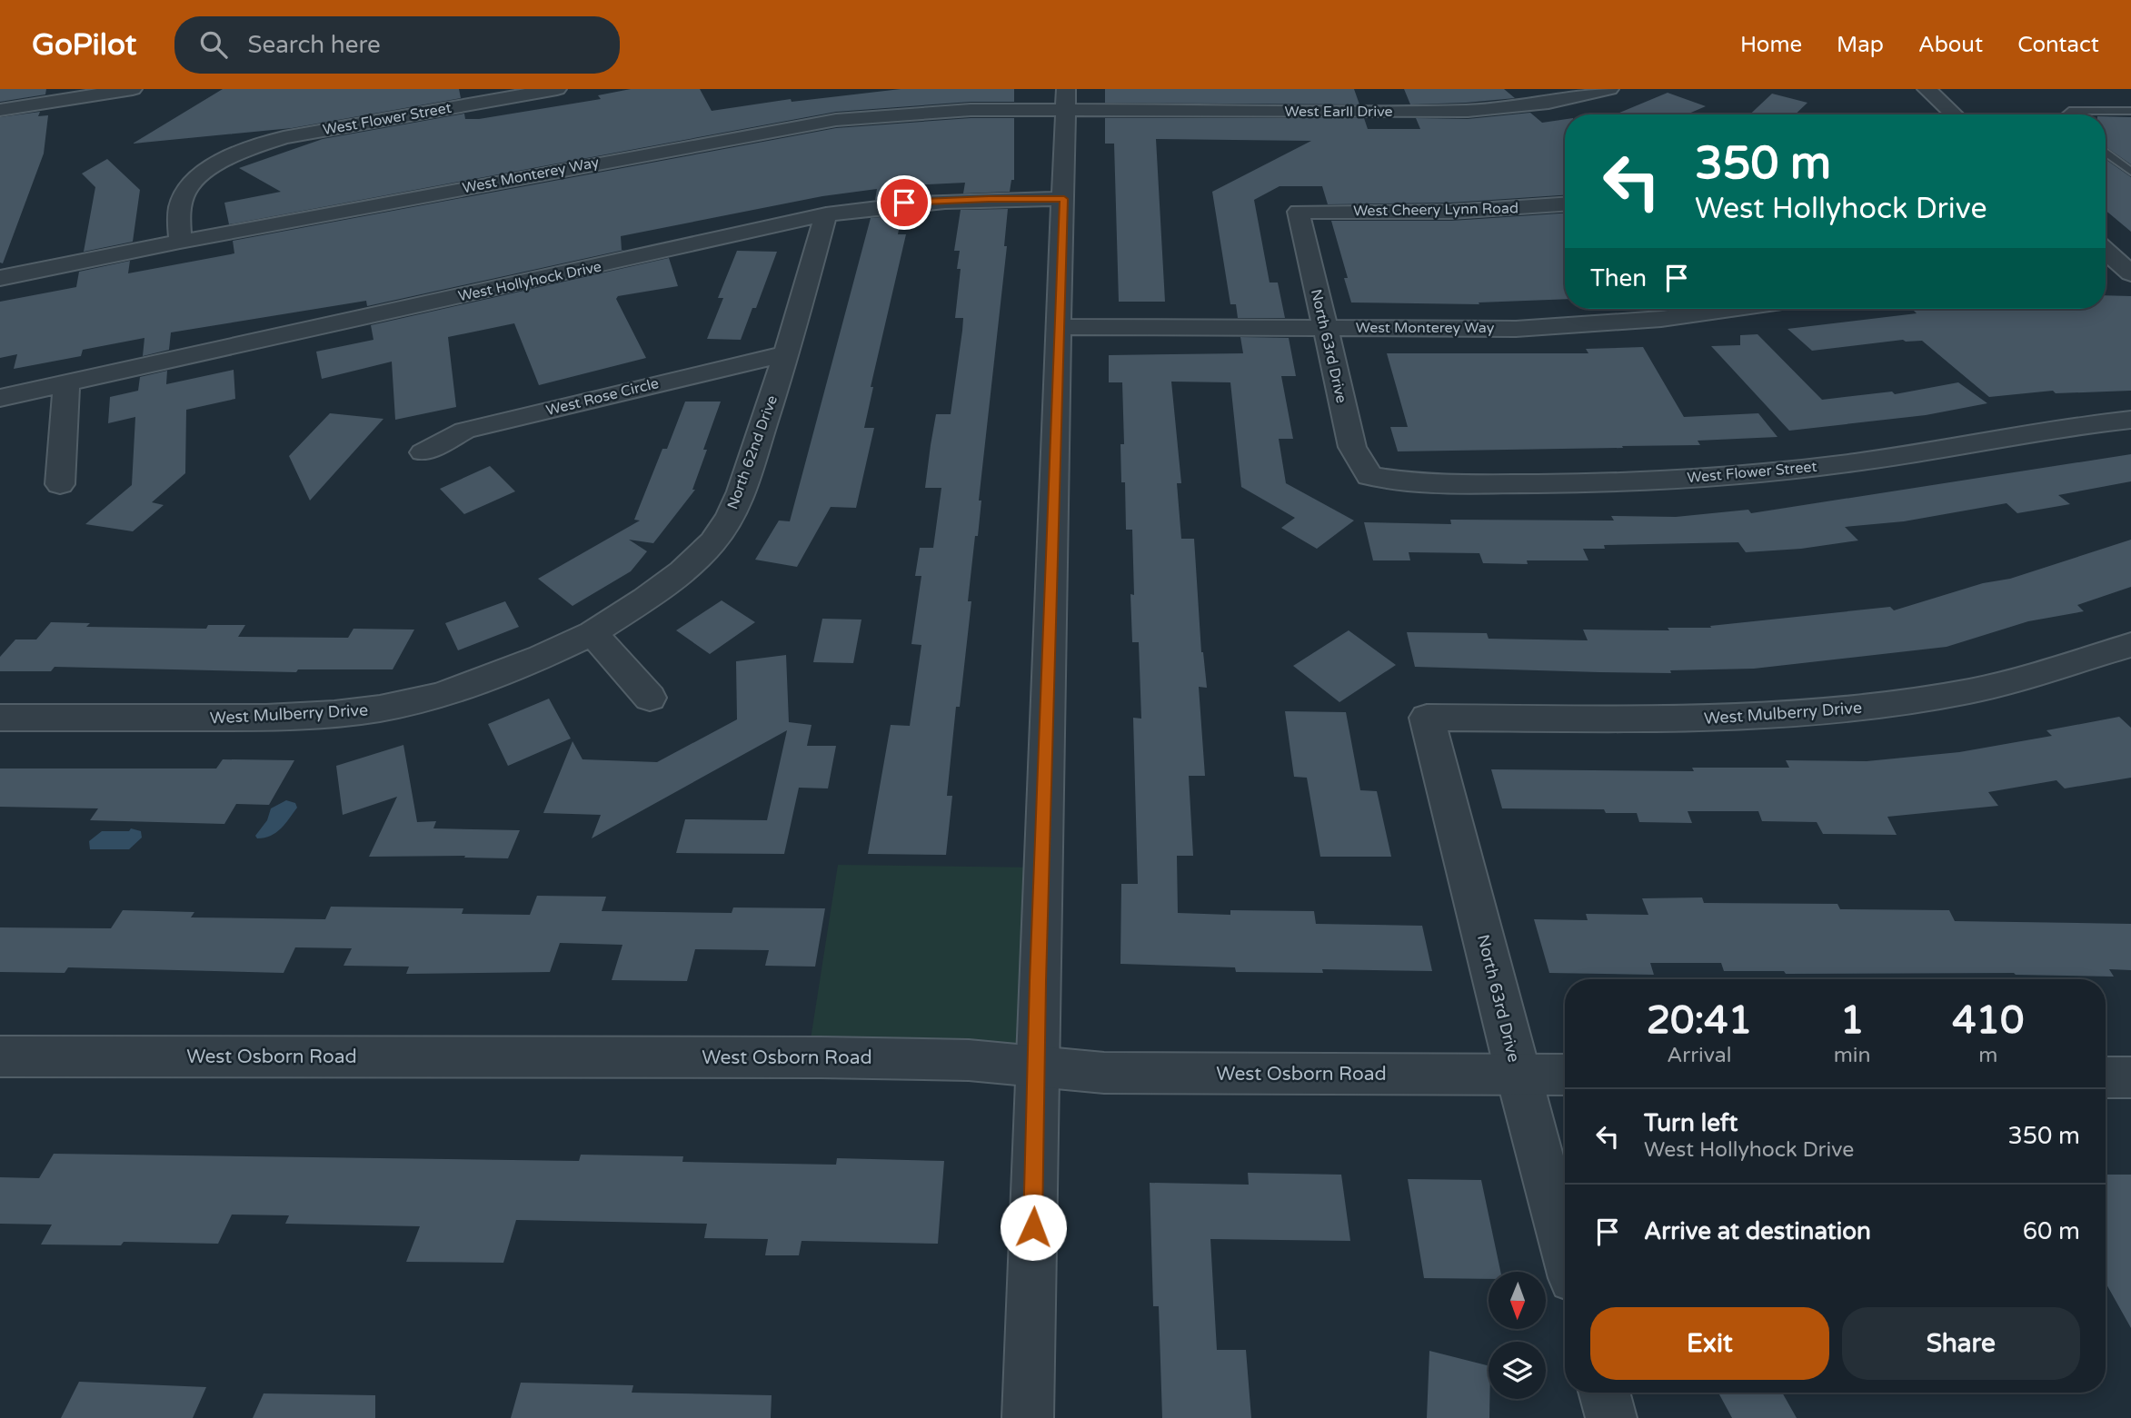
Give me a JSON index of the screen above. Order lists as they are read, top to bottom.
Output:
{
  "streets": {
    "street": [
      "West Earll Drive",
      "West Flower Street",
      "West Monterey Way",
      "West Cheery Lynn Road",
      "West Hollyhock Drive",
      "North 63rd Drive",
      "West Rose Circle",
      "North 62nd Drive",
      "West Mulberry Drive",
      "West Osborn Road"
    ]
  },
  "crossings": [
    ["West Earll Drive", "West Monterey Way"],
    ["West Flower Street", "West Monterey Way"],
    ["West Flower Street", "North 63rd Drive"],
    ["West Monterey Way", "North 63rd Drive"],
    ["West Cheery Lynn Road", "North 63rd Drive"],
    ["West Hollyhock Drive", "North 62nd Drive"],
    ["North 63rd Drive", "West Mulberry Drive"],
    ["North 63rd Drive", "West Osborn Road"],
    ["West Rose Circle", "North 62nd Drive"],
    ["North 62nd Drive", "West Mulberry Drive"]
  ],
  "north": "bottom",
  "page": {
    "header": "GoPilot",
    "search": "Search here",
    "nav": [
      "Home",
      "Map",
      "About",
      "Contact"
    ],
    "turn": ["350 m", "West Hollyhock Drive"],
    "then": "Then",
    "eta": [
      "20:41",
      "Arrival",
      "1",
      "min",
      "410",
      "m"
    ],
    "list": [
      {
        "name": "Turn left",
        "note": "West Hollyhock Drive",
        "value": "350 m"
      },
      {
        "name": "Arrive at destination",
        "value": "60 m"
      }
    ],
    "buttons": ["Exit", "Share"]
  }
}
